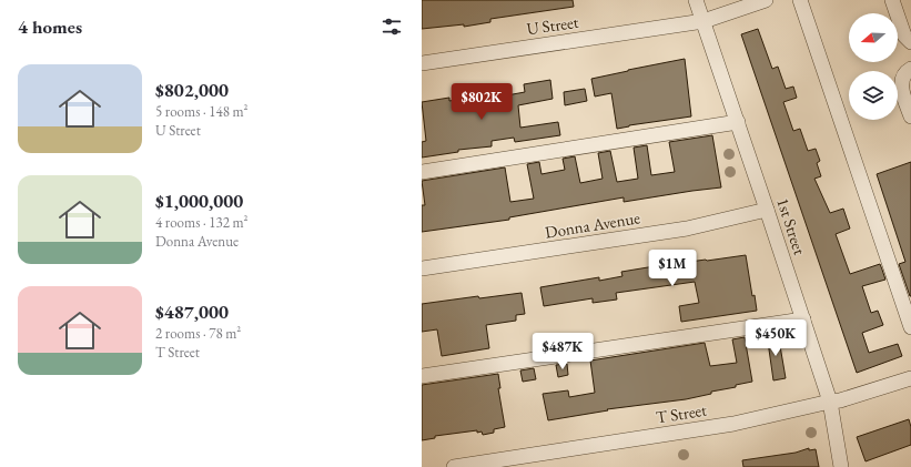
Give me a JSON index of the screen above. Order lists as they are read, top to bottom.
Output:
{
  "streets": {
    "street": [
      "U Street",
      "Donna Avenue",
      "1st Street",
      "T Street"
    ]
  },
  "crossings": [
    ["U Street", "1st Street"],
    ["Donna Avenue", "1st Street"],
    ["1st Street", "T Street"]
  ],
  "north": "left",
  "page": {
    "heading": "4 homes",
    "list": [
      {
        "name": "$802,000",
        "note": "5 rooms · 148 m² · U Street"
      },
      {
        "name": "$1,000,000",
        "note": "4 rooms · 132 m² · Donna Avenue"
      },
      {
        "name": "$487,000",
        "note": "2 rooms · 78 m² · T Street"
      }
    ],
    "price": [
      "$802K",
      "$1M",
      "$450K",
      "$487K"
    ]
  }
}
